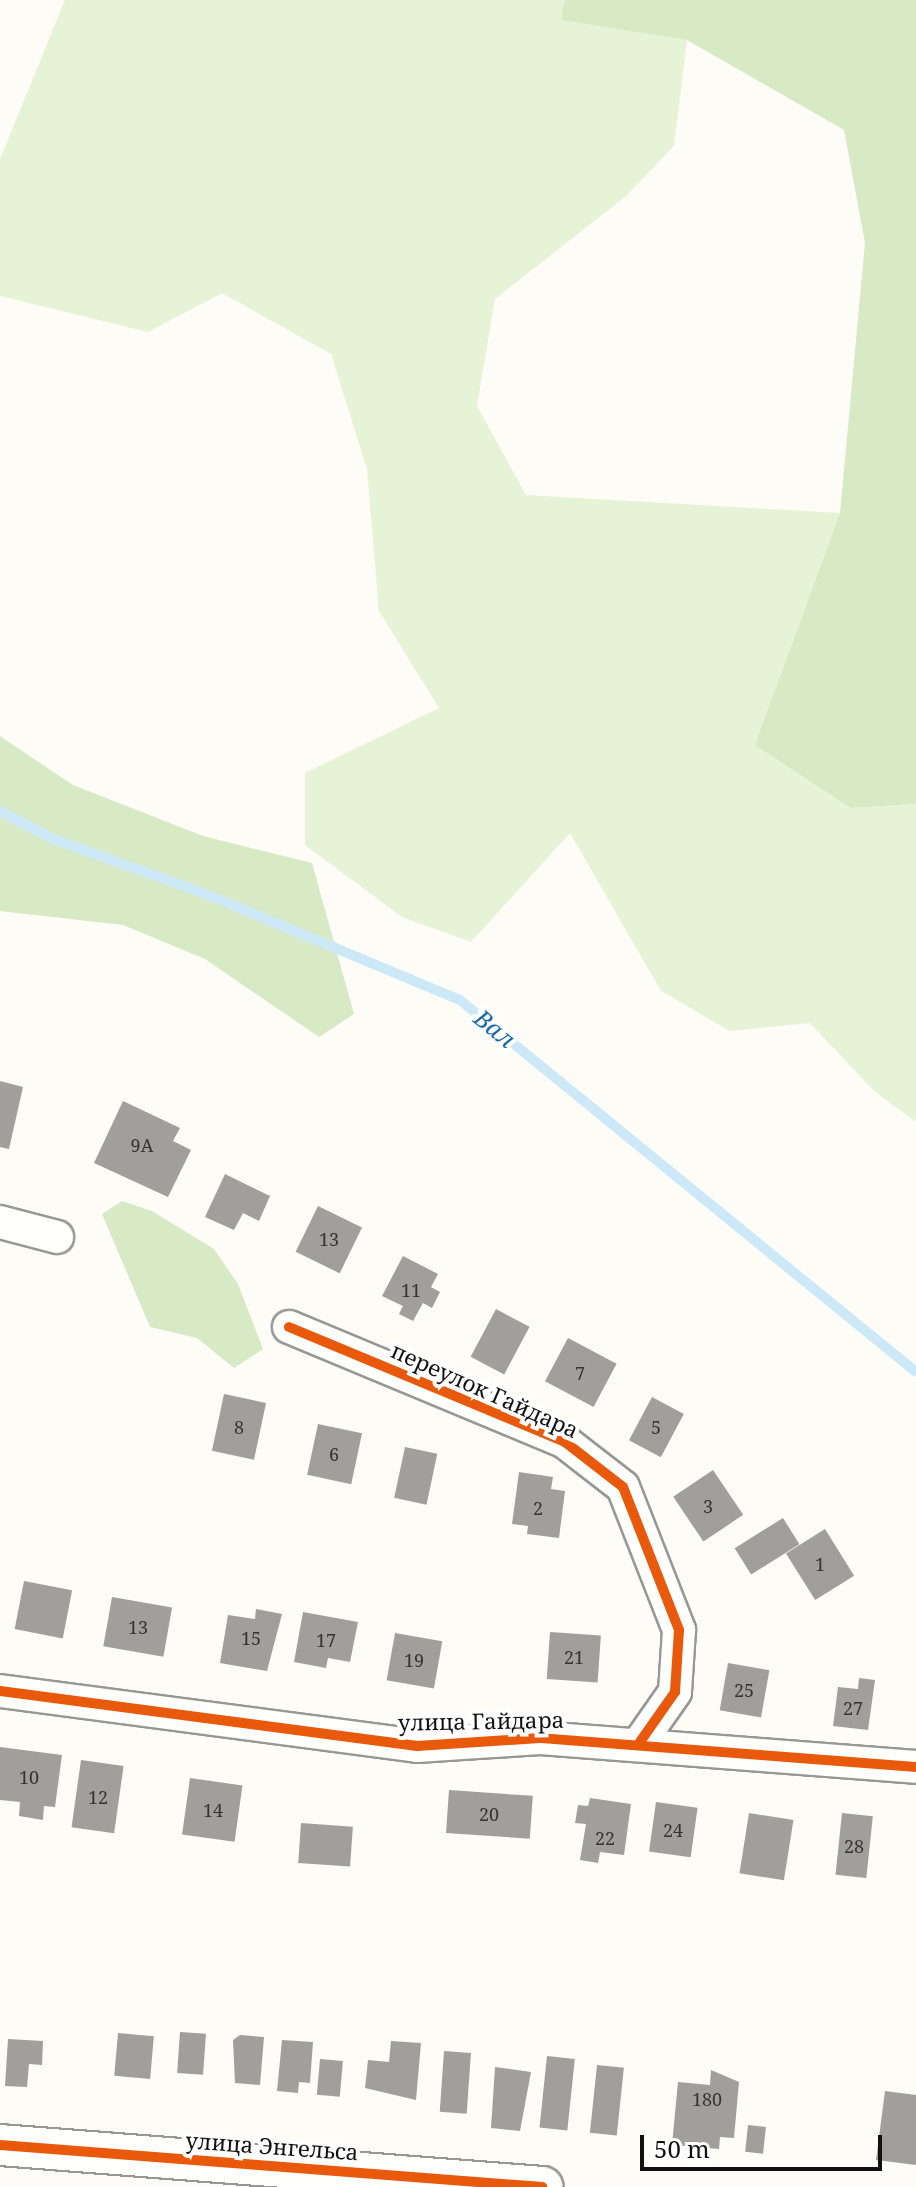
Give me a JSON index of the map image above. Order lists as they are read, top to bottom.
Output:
{
  "streets": {
    "street": ["переулок Гайдара", "улица Гайдара", "улица Энгельса"]
  },
  "crossings": [
    ["переулок Гайдара", "улица Гайдара"]
  ],
  "water": ["Вал"],
  "house_numbers": [
    "9А",
    "13",
    "11",
    "7",
    "8",
    "5",
    "6",
    "3",
    "2",
    "1",
    "13",
    "15",
    "17",
    "21",
    "19",
    "25",
    "27",
    "10",
    "12",
    "14",
    "20",
    "24",
    "22",
    "28",
    "180"
  ],
  "scale_bar": "50 m"
}
